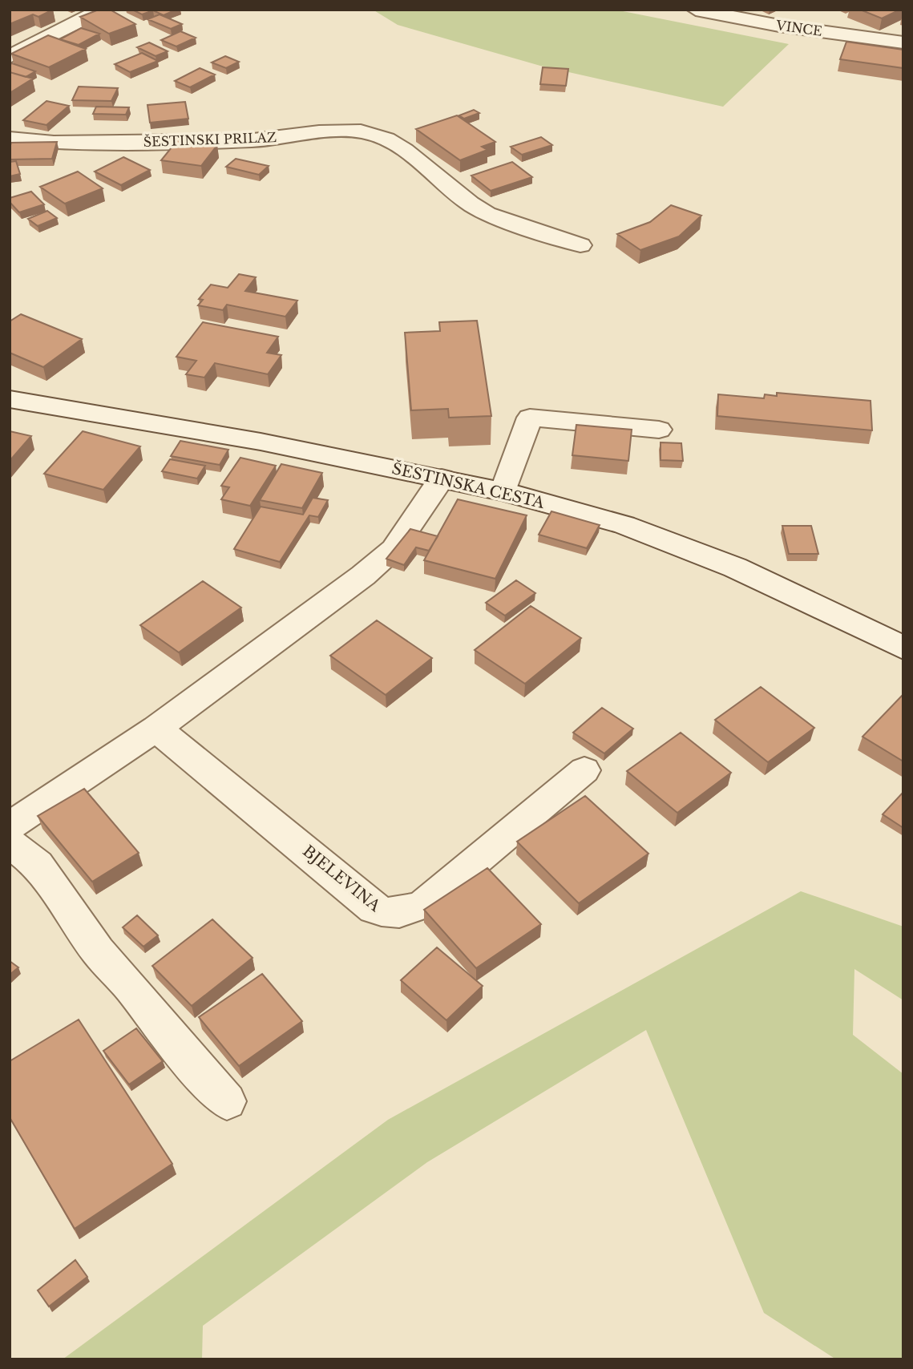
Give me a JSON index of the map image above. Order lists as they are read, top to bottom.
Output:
{
  "streets": {
    "street": [
      "VINCE",
      "ŠESTINSKI PRILAZ",
      "ŠESTINSKA CESTA",
      "BJELEVINA"
    ]
  }
}
